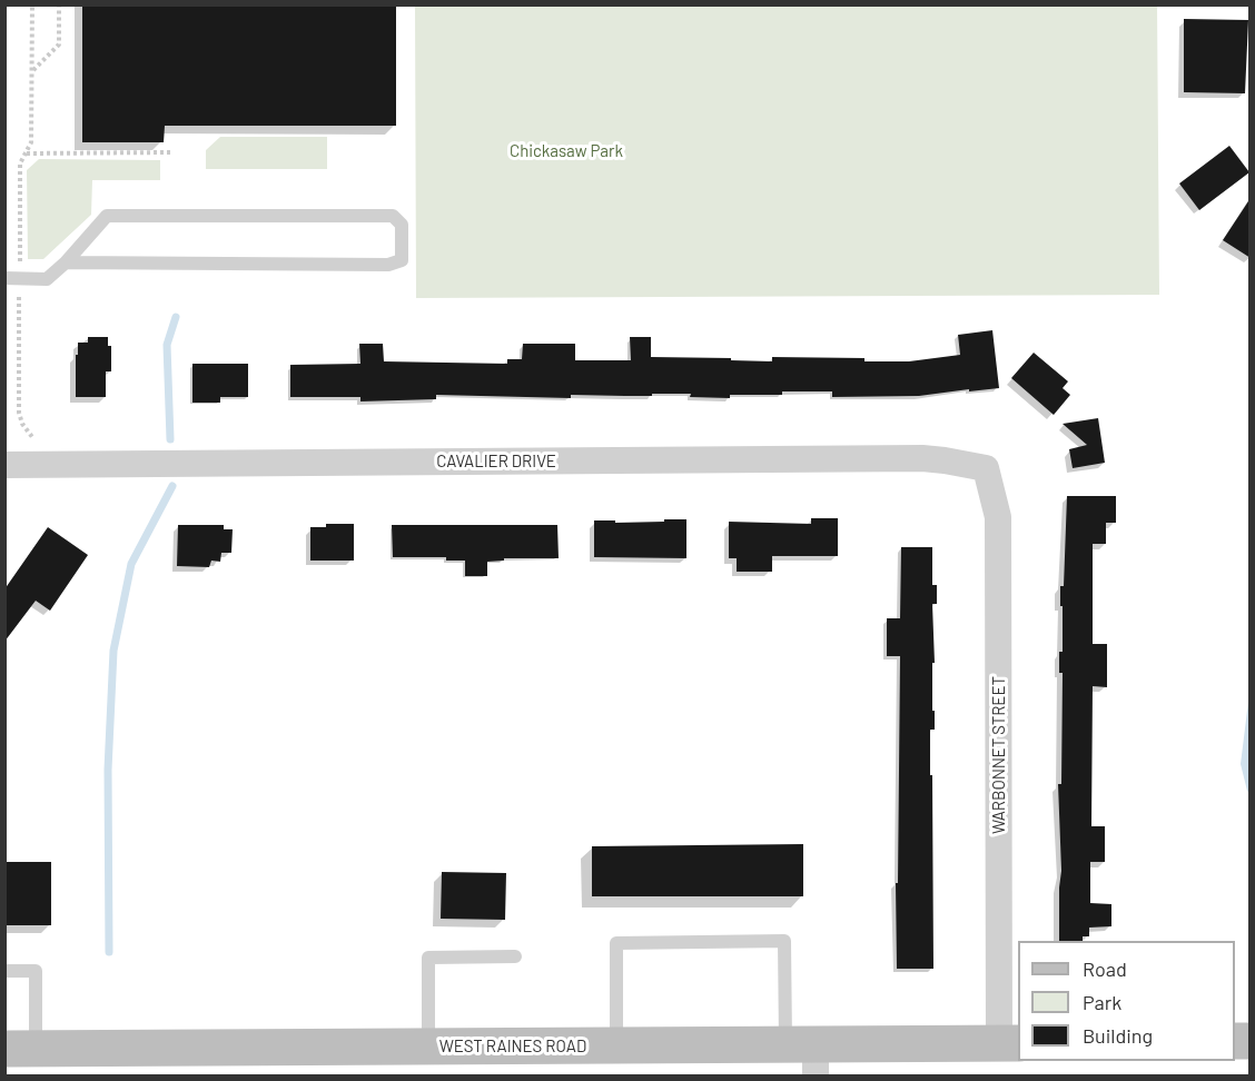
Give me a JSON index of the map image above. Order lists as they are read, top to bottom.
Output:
{
  "streets": {
    "main road": ["WEST RAINES ROAD"],
    "street": ["CAVALIER DRIVE", "WARBONNET STREET"]
  },
  "crossings": [
    ["CAVALIER DRIVE", "WARBONNET STREET"],
    ["WARBONNET STREET", "WEST RAINES ROAD"]
  ],
  "parks": ["Chickasaw Park"],
  "legend": ["Road", "Park", "Building"]
}
